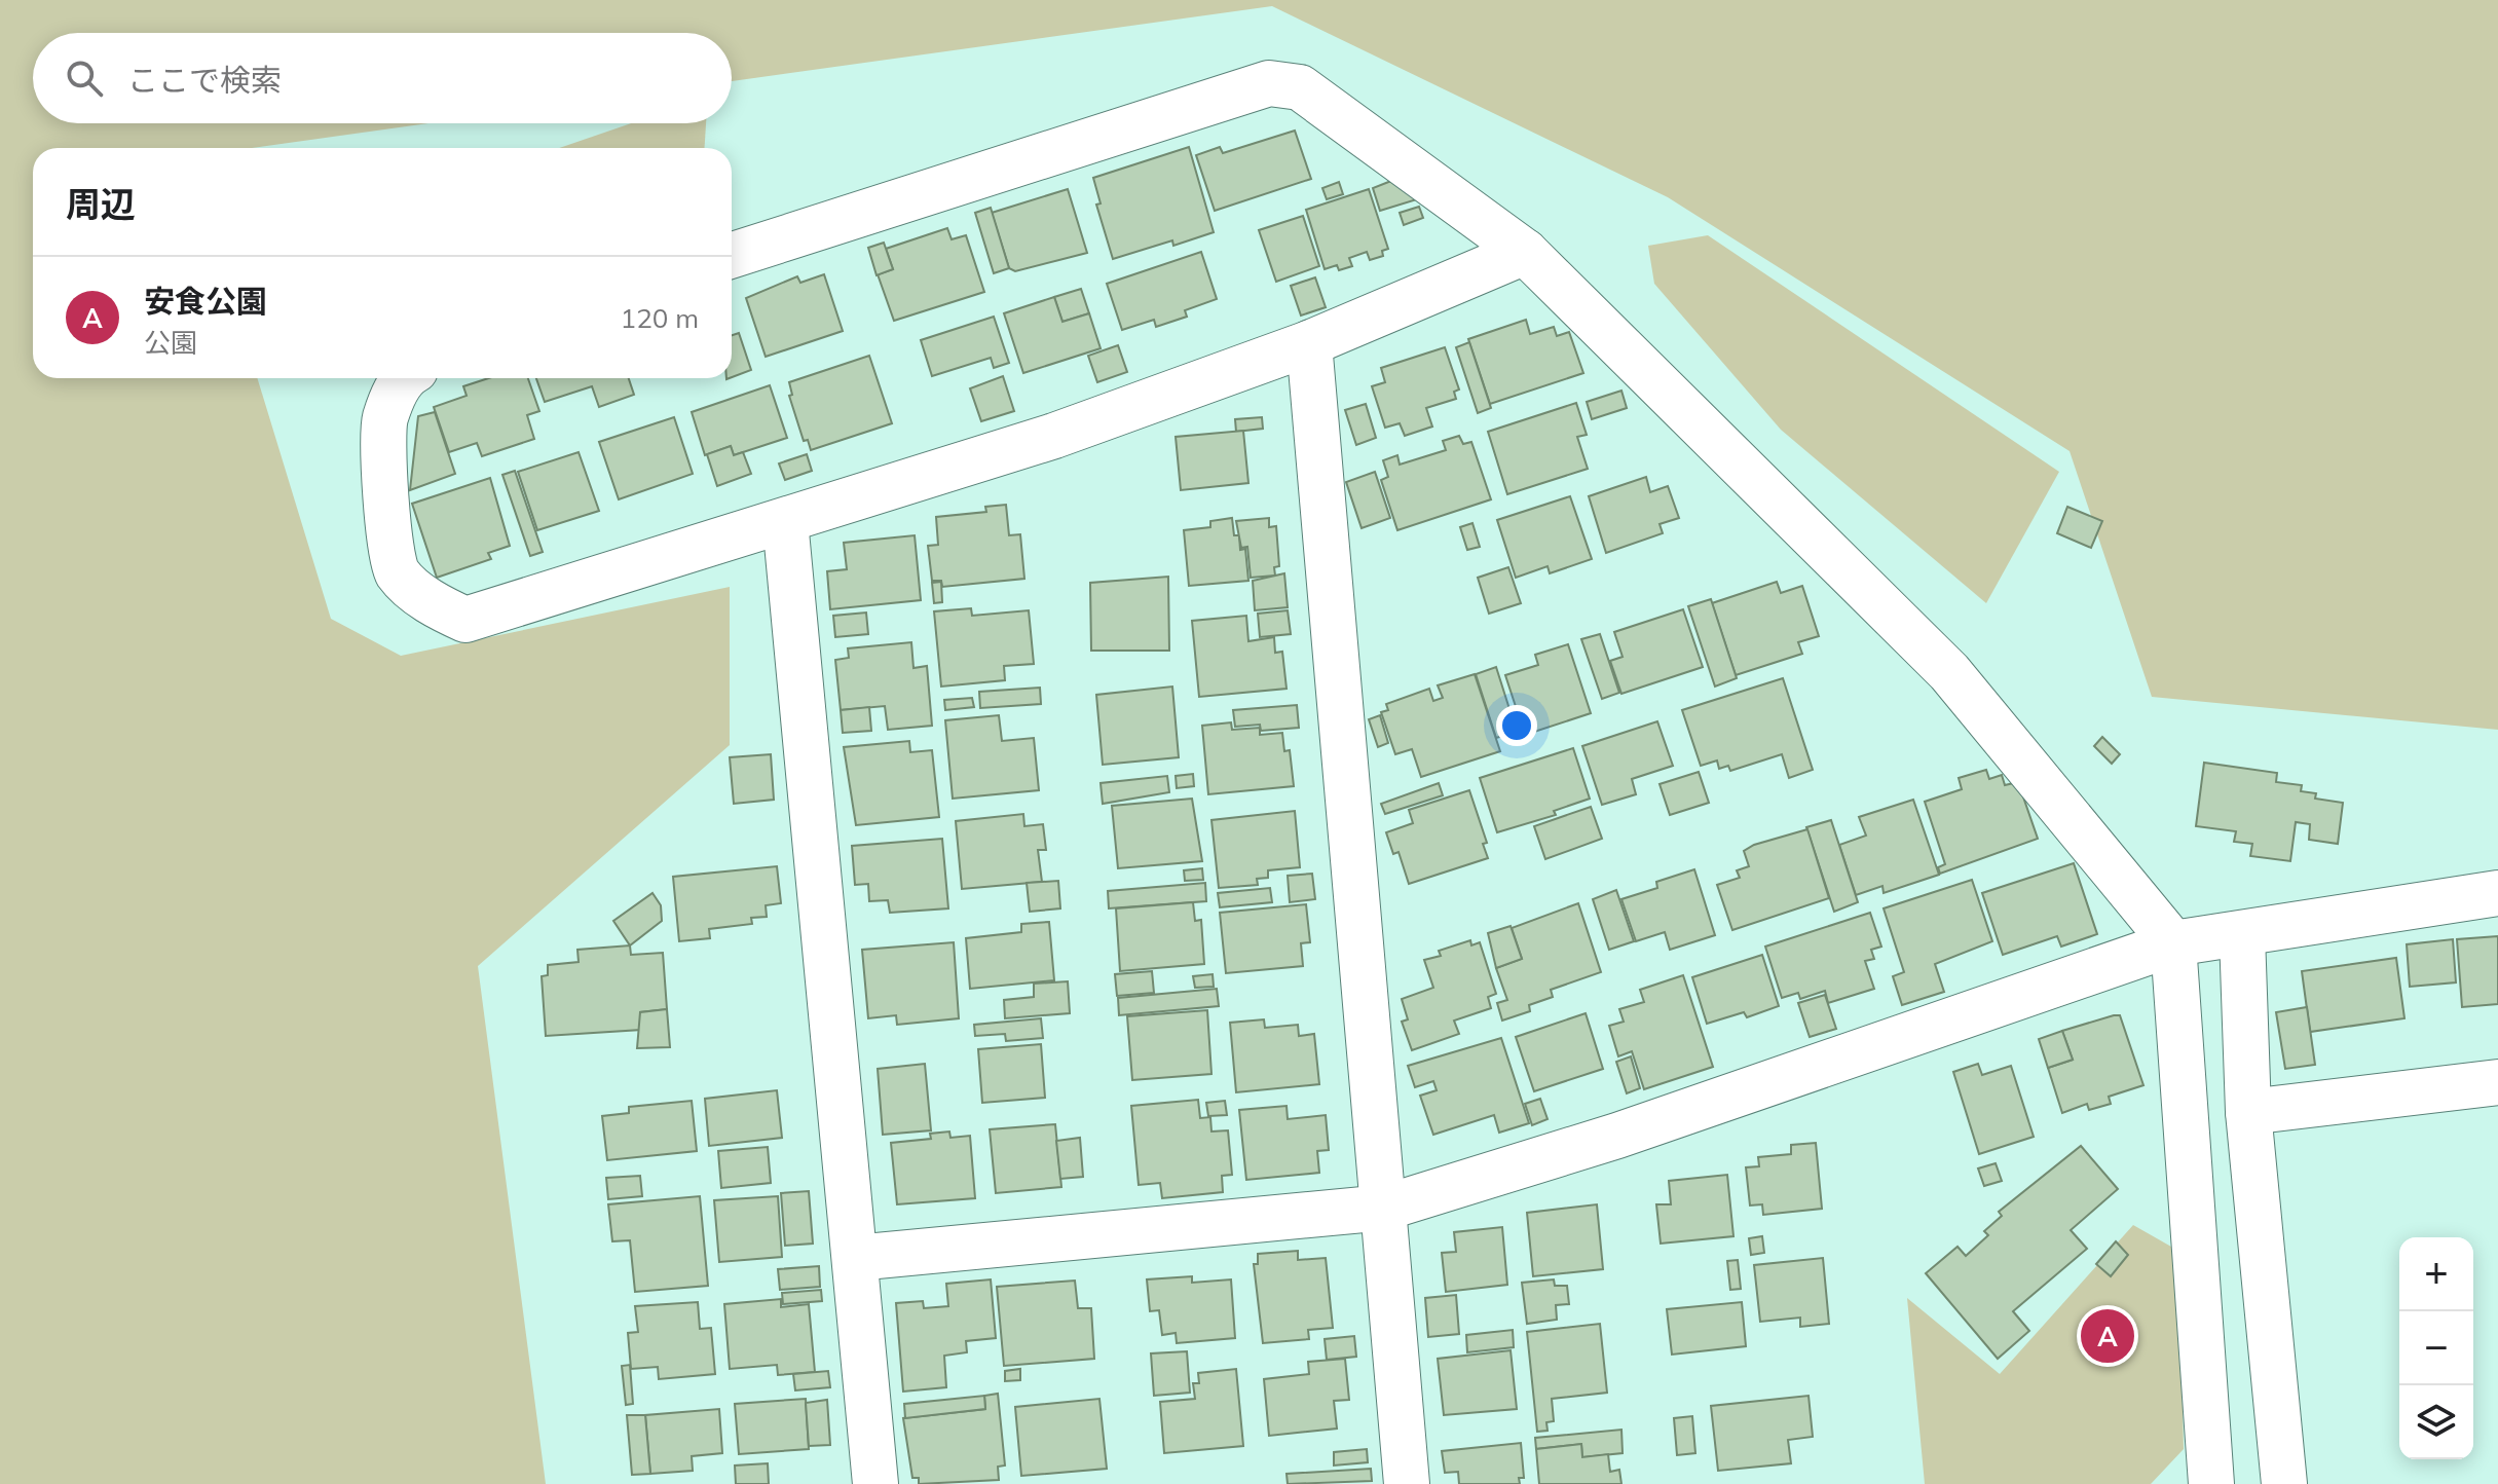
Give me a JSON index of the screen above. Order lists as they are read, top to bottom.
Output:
{
  "page": {
    "search": "ここで検索",
    "heading": "周辺",
    "list": [
      {
        "mark": "A",
        "name": "安食公園",
        "note": "公園",
        "value": "120 m"
      }
    ],
    "map_buttons": ["+", "−"],
    "pins": "A"
  }
}
